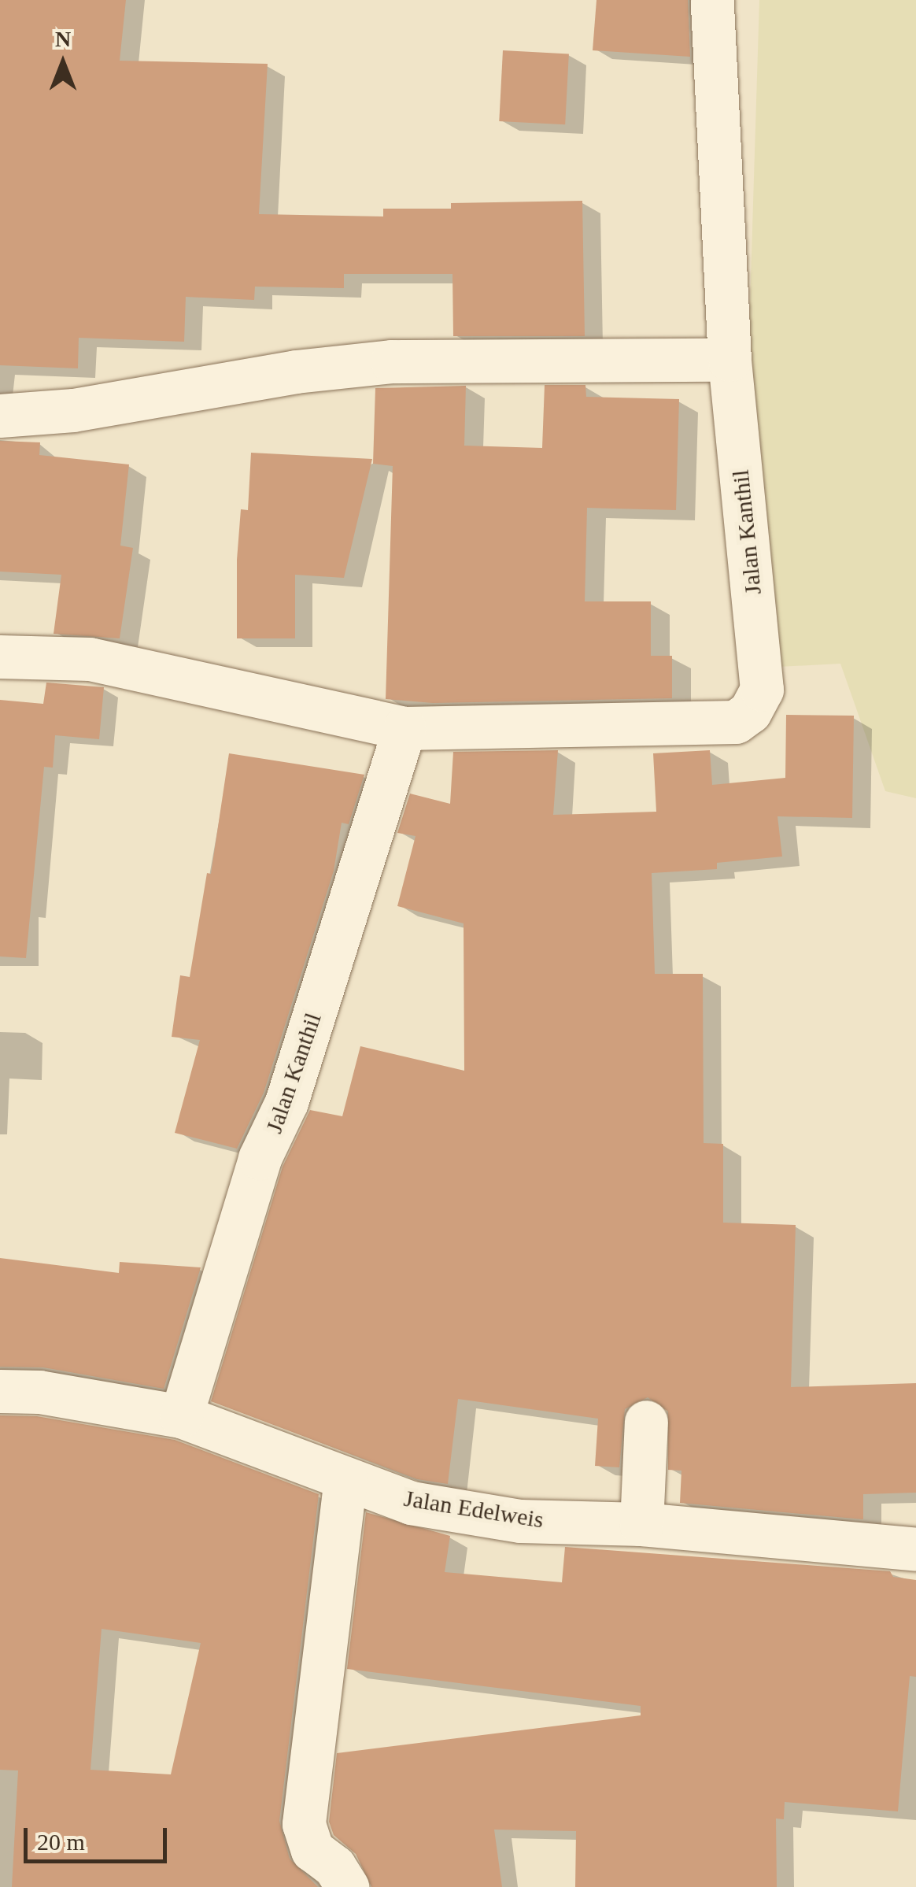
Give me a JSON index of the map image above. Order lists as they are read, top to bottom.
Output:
{
  "streets": {
    "street": ["Jalan Kanthil", "Jalan Edelweis"]
  },
  "crossings": [
    ["Jalan Kanthil", "Jalan Edelweis"]
  ],
  "scale_bar": "20 m",
  "north": "top"
}
